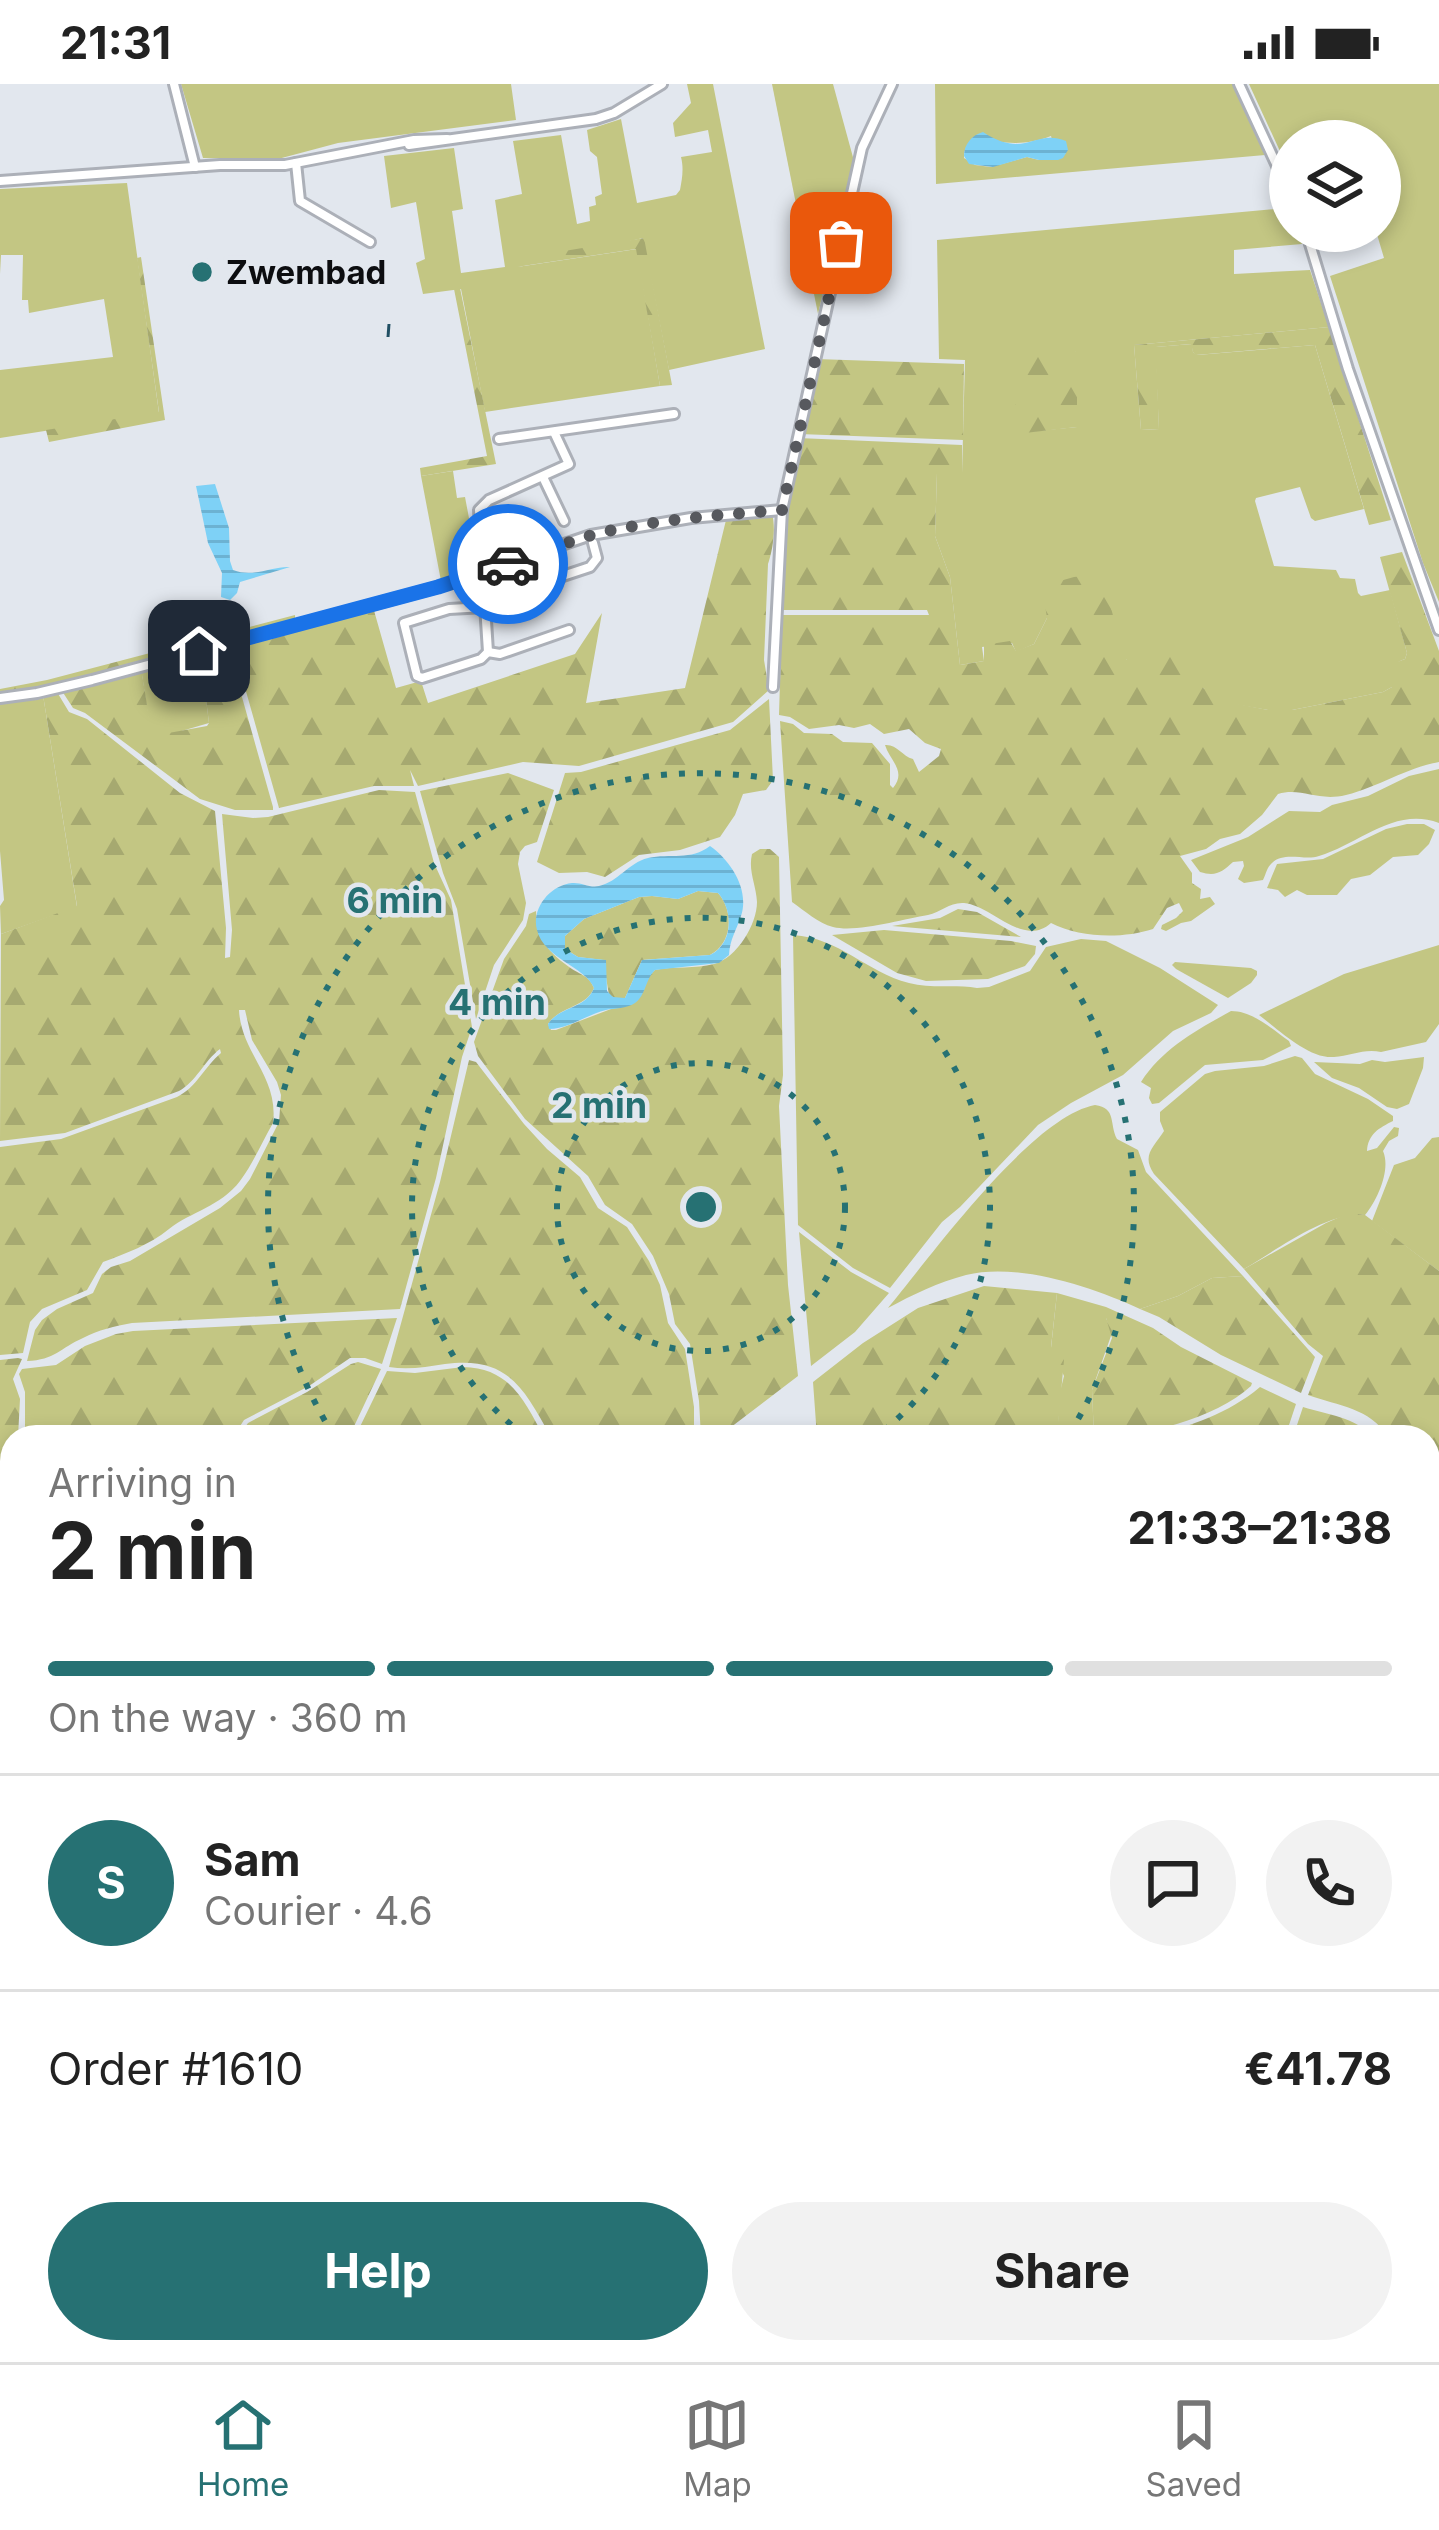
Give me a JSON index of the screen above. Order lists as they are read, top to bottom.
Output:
{
  "places": ["Zwembad"],
  "page": {
    "status": "21:31",
    "heading": ["2 min", "Arriving in", "21:33–21:38"],
    "panel": [
      "Sam",
      "Courier · 4.6",
      "Order #1610",
      "€41.78"
    ],
    "bar": "On the way · 360 m",
    "round": "S",
    "buttons": ["Help", "Share"],
    "tabs": ["Home", "Map", "Saved"]
  },
  "rings": ["6 min", "4 min", "2 min"]
}
